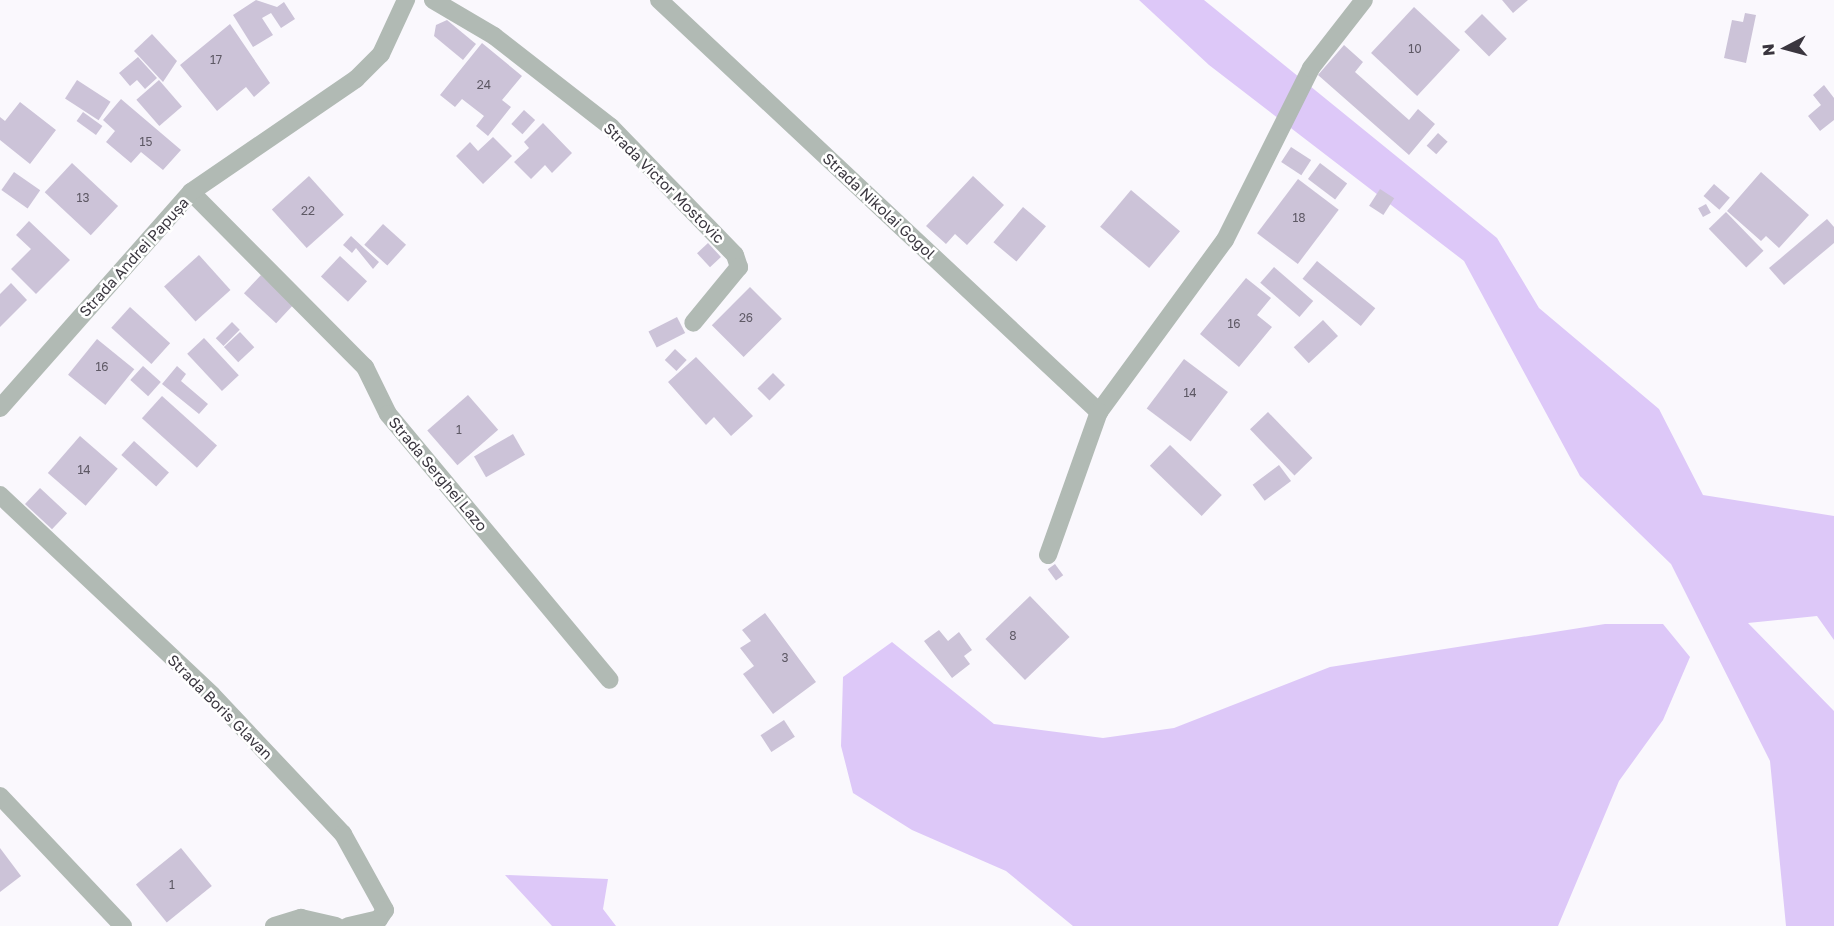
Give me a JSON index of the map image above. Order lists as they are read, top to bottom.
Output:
{
  "streets": {
    "street": [
      "Strada Victor Mostovic",
      "Strada Nikolai Gogol",
      "Strada Andrei Papușa",
      "Strada Serghei Lazo",
      "Strada Boris Glavan"
    ]
  },
  "crossings": [
    ["Strada Andrei Papușa", "Strada Serghei Lazo"]
  ],
  "house_numbers": [
    "10",
    "17",
    "24",
    "15",
    "13",
    "22",
    "18",
    "26",
    "16",
    "16",
    "14",
    "1",
    "14",
    "8",
    "3",
    "1"
  ],
  "north": "left"
}
